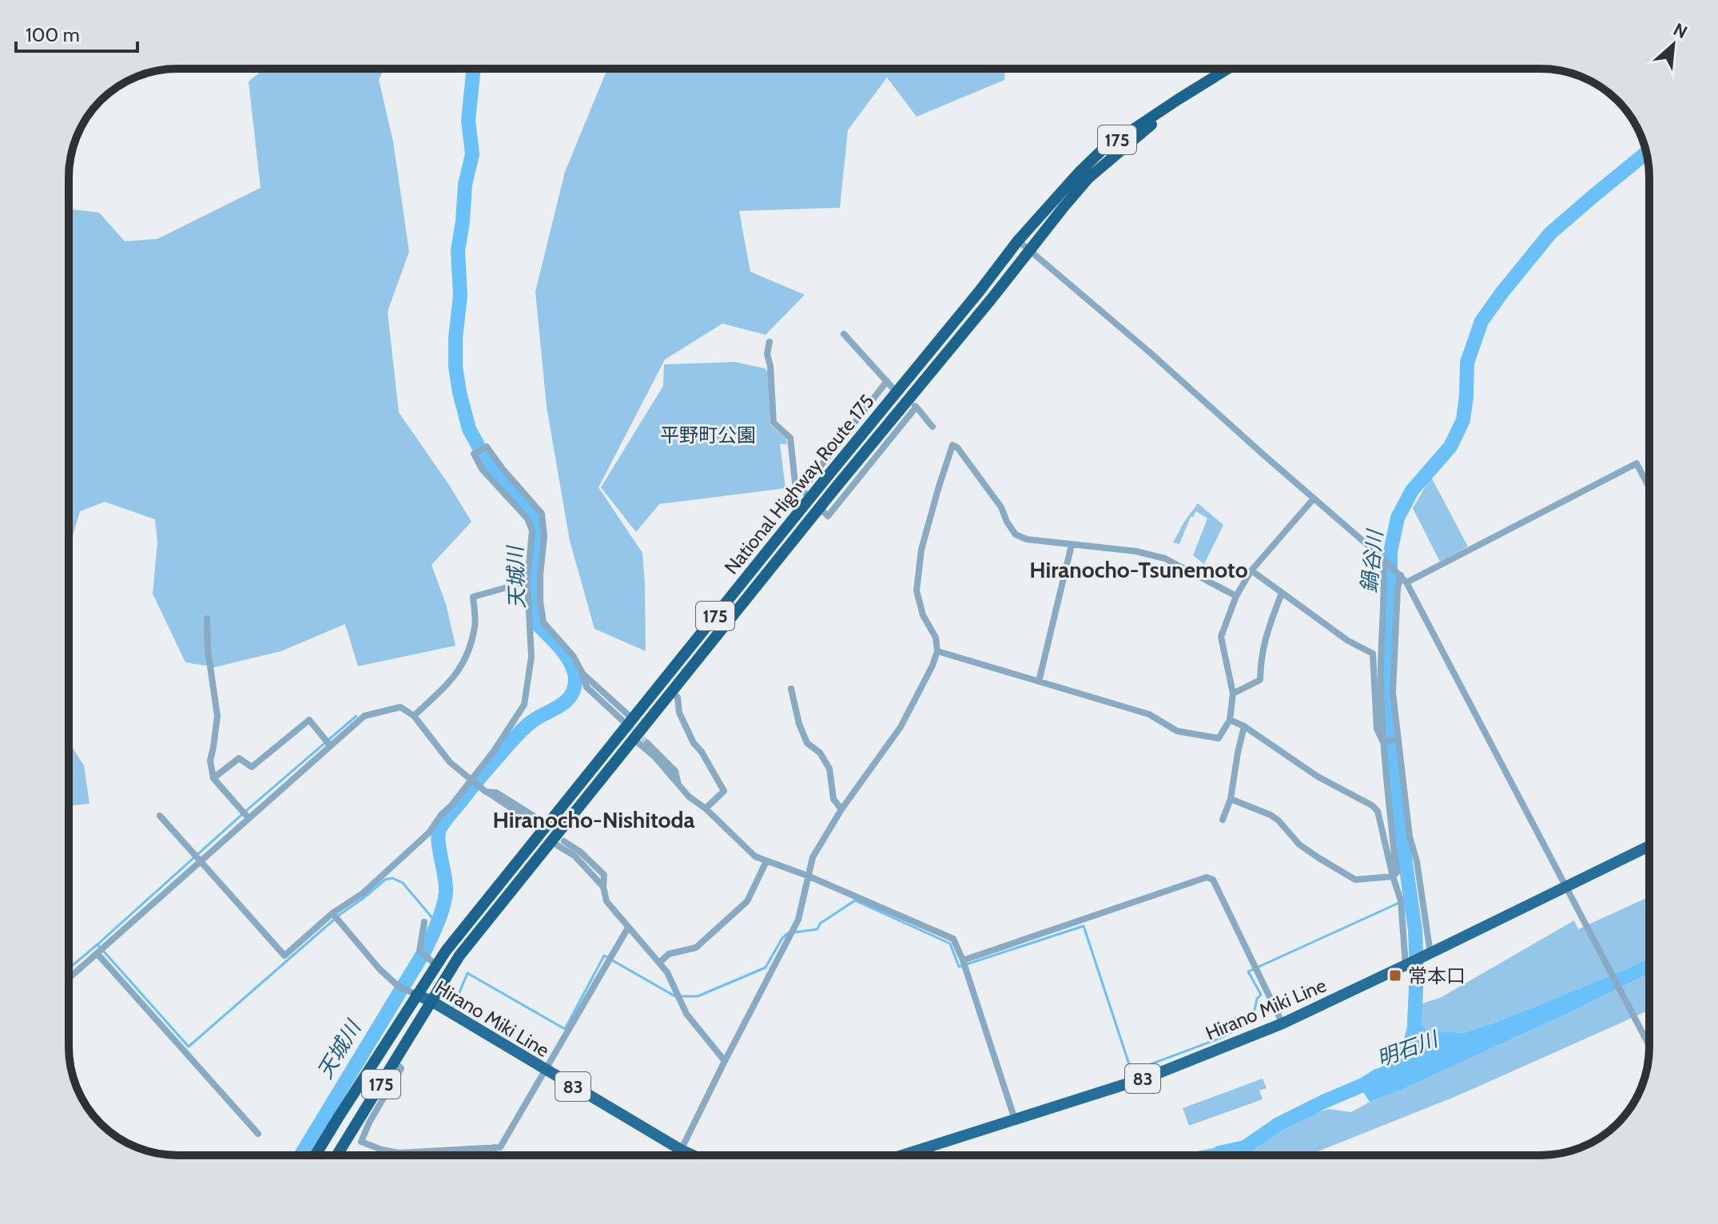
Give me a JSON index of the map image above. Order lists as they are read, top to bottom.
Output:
{
  "streets": {
    "highway": ["175", "National Highway Route 175"],
    "main road": ["Hirano Miki Line", "83"]
  },
  "crossings": [
    ["National Highway Route 175", "Hirano Miki Line"]
  ],
  "districts": ["Hiranocho-Tsunemoto", "Hiranocho-Nishitoda"],
  "water": ["鍋谷川", "天城川", "明石川"],
  "parks": ["平野町公園"],
  "places": {
    "transit": ["常本口"]
  },
  "scale_bar": "100 m",
  "north": "top right"
}
